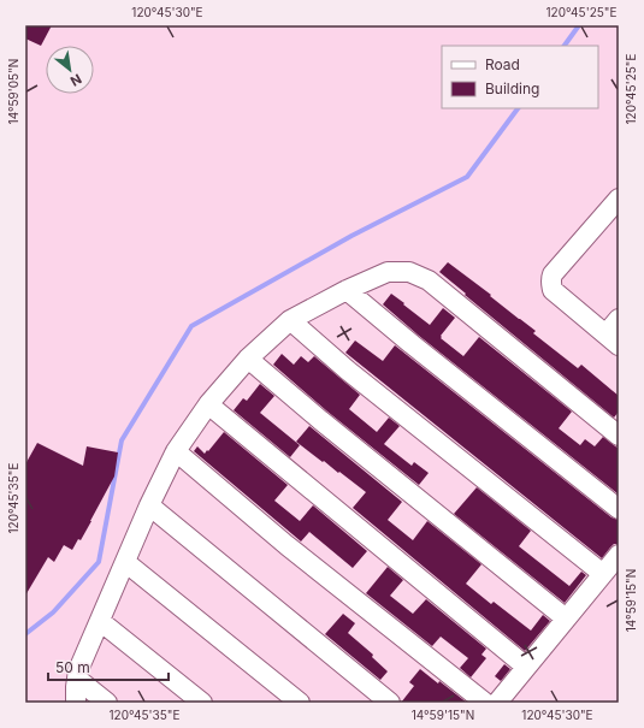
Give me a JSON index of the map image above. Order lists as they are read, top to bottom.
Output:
{
  "legend": ["Road", "Building"],
  "scale_bar": "50 m",
  "north": "bottom right",
  "coordinates": [
    "120°45'30\"E",
    "120°45'25\"E",
    "14°59'05\"N",
    "120°45'35\"E",
    "14°59'15\"N"
  ]
}
